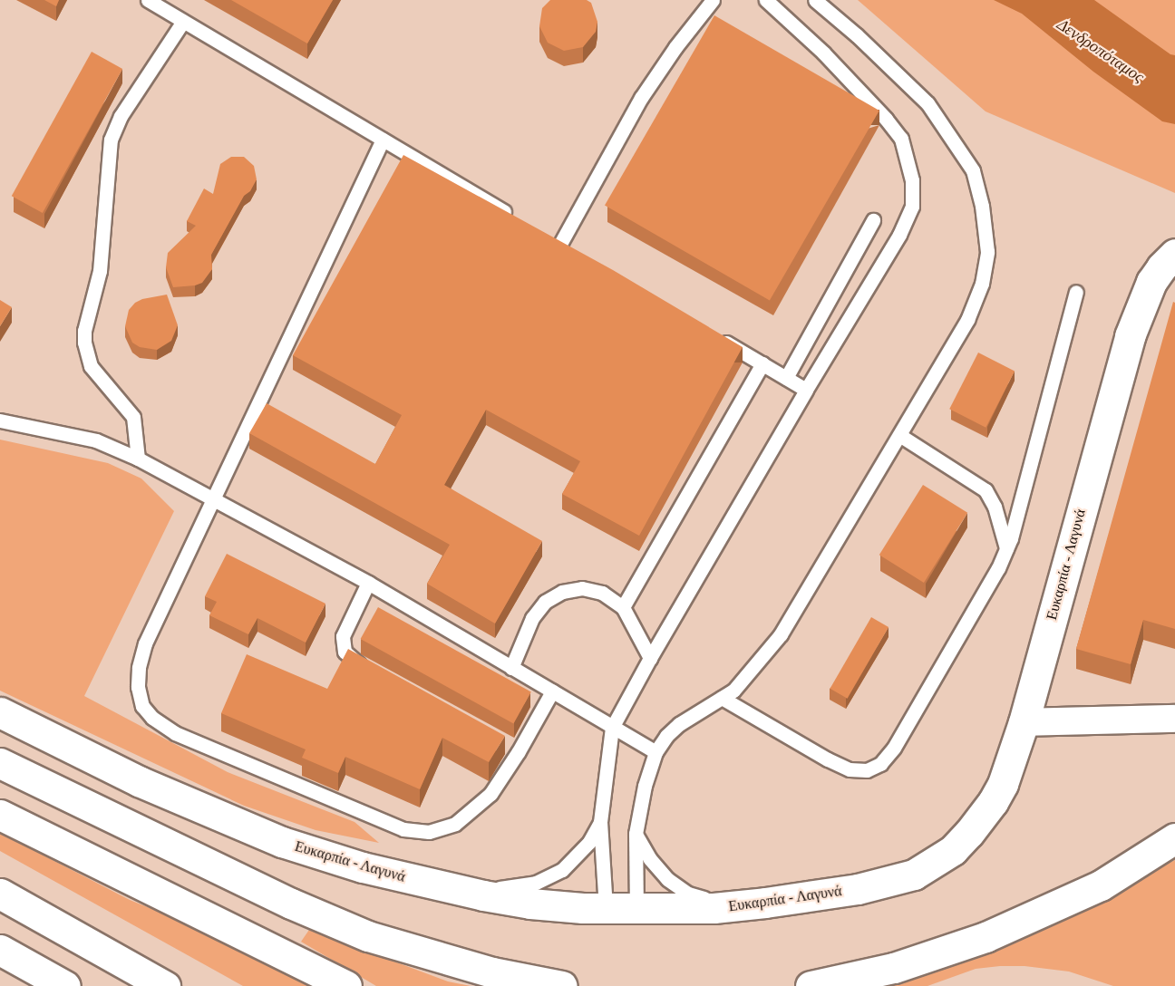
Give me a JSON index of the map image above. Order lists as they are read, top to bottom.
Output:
{
  "streets": {
    "main road": ["Ευκαρπία - Λαγυνά"]
  },
  "water": ["Δενδροπόταμος"]
}
